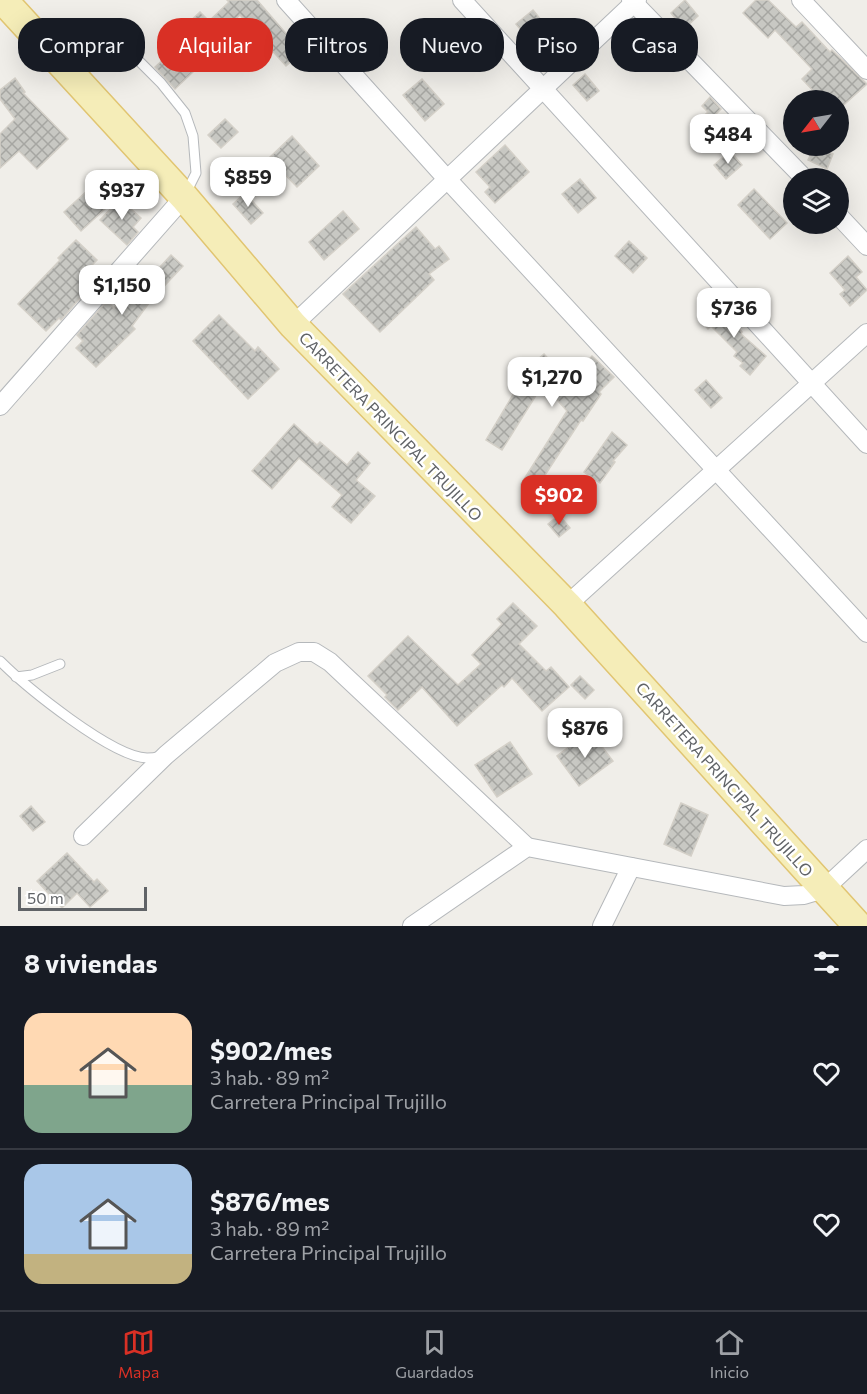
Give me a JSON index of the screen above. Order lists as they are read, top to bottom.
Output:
{
  "streets": {
    "main road": ["CARRETERA PRINCIPAL TRUJILLO"]
  },
  "scale_bar": "50 m",
  "north": "bottom left",
  "page": {
    "chip": [
      "Comprar",
      "Alquilar",
      "Filtros",
      "Nuevo",
      "Piso",
      "Casa"
    ],
    "price": [
      "$484",
      "$859",
      "$937",
      "$1,150",
      "$736",
      "$1,270",
      "$902",
      "$876"
    ],
    "scale": "50 m",
    "heading": "8 viviendas",
    "list": [
      {
        "name": "$902/mes",
        "note": "3 hab. · 89 m² · Carretera Principal Trujillo"
      },
      {
        "name": "$876/mes",
        "note": "3 hab. · 89 m² · Carretera Principal Trujillo"
      }
    ],
    "tabs": ["Mapa", "Guardados", "Inicio"]
  }
}
